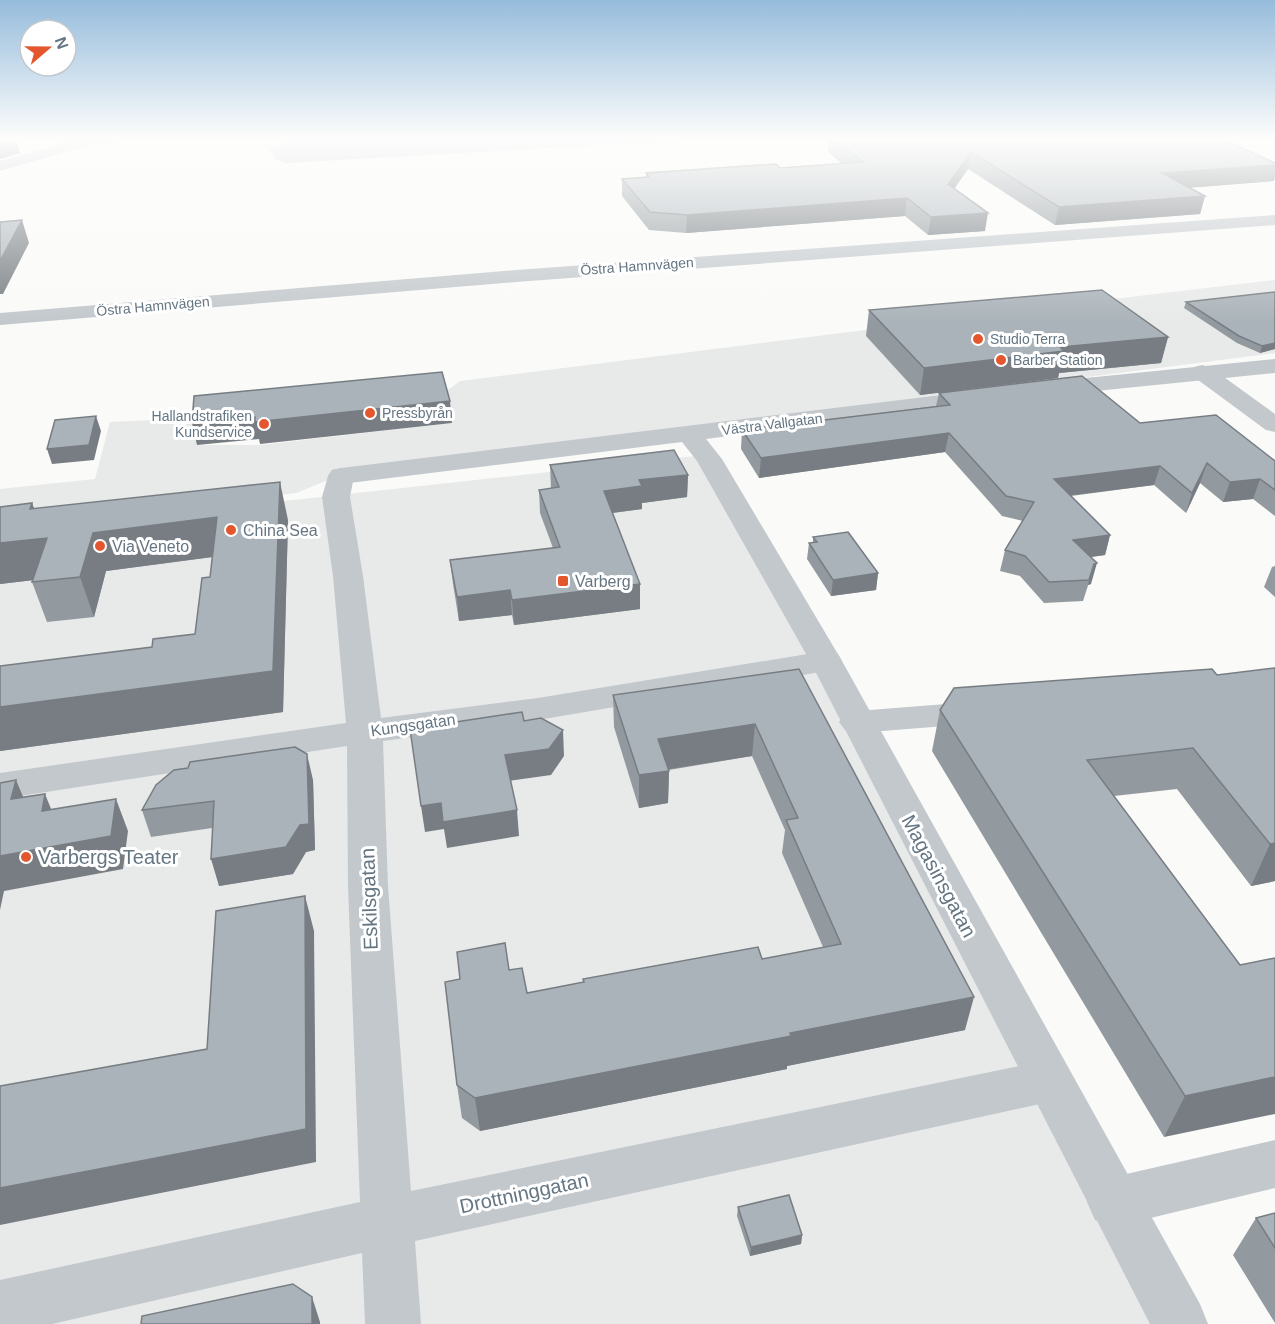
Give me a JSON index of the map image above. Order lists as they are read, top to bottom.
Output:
{
  "streets": {
    "street": [
      "Östra Hamnvägen",
      "Västra Vallgatan",
      "Kungsgatan",
      "Magasinsgatan",
      "Eskilsgatan",
      "Drottninggatan"
    ]
  },
  "crossings": [
    ["Västra Vallgatan", "Magasinsgatan"],
    ["Västra Vallgatan", "Eskilsgatan"],
    ["Kungsgatan", "Magasinsgatan"],
    ["Kungsgatan", "Eskilsgatan"],
    ["Magasinsgatan", "Drottninggatan"],
    ["Eskilsgatan", "Drottninggatan"]
  ],
  "places": {
    "other": [
      "Studio Terra",
      "Barber Station",
      "Pressbyrån",
      "Hallandstrafiken Kundservice",
      "China Sea",
      "Via Veneto",
      "Varbergs Teater"
    ],
    "transit": ["Varberg"]
  },
  "north": "right"
}
